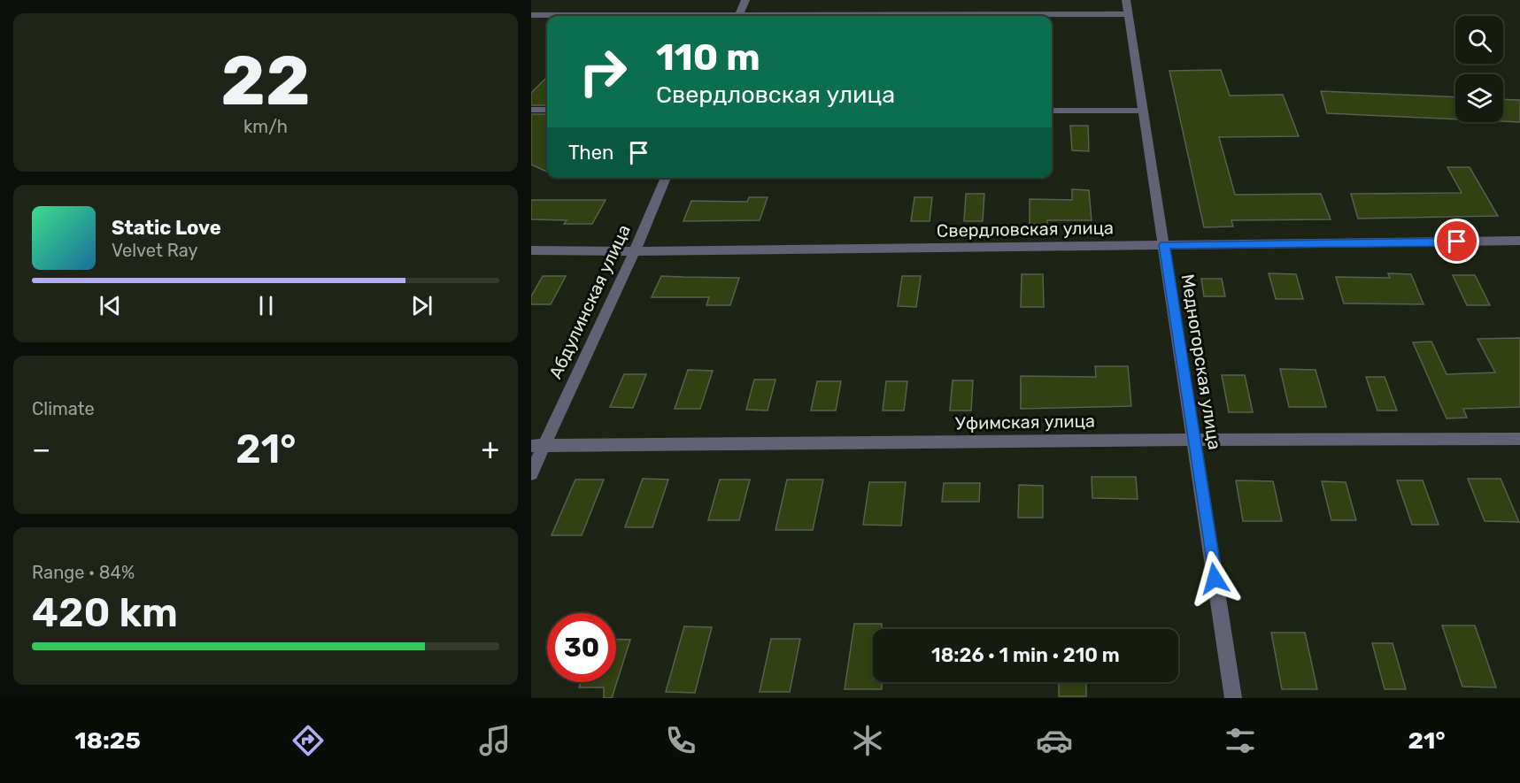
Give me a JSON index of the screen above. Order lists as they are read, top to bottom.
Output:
{
  "streets": {
    "street": [
      "Свердловская улица",
      "Абдулинская улица",
      "Медногорская улица",
      "Уфимская улица"
    ]
  },
  "crossings": [
    ["Свердловская улица", "Абдулинская улица"],
    ["Свердловская улица", "Медногорская улица"],
    ["Абдулинская улица", "Уфимская улица"],
    ["Медногорская улица", "Уфимская улица"]
  ],
  "page": {
    "tile": [
      ["22", "km/h"],
      "Climate",
      ["Range · 84%", "420 km"]
    ],
    "turn": ["110 m", "Свердловская улица"],
    "then": "Then",
    "song": ["Static Love", "Velvet Ray"],
    "heat": ["−", "21°", "+"],
    "limit": "30",
    "trip": "18:26 · 1 min · 210 m",
    "tabs": ["18:25", "21°"]
  }
}
